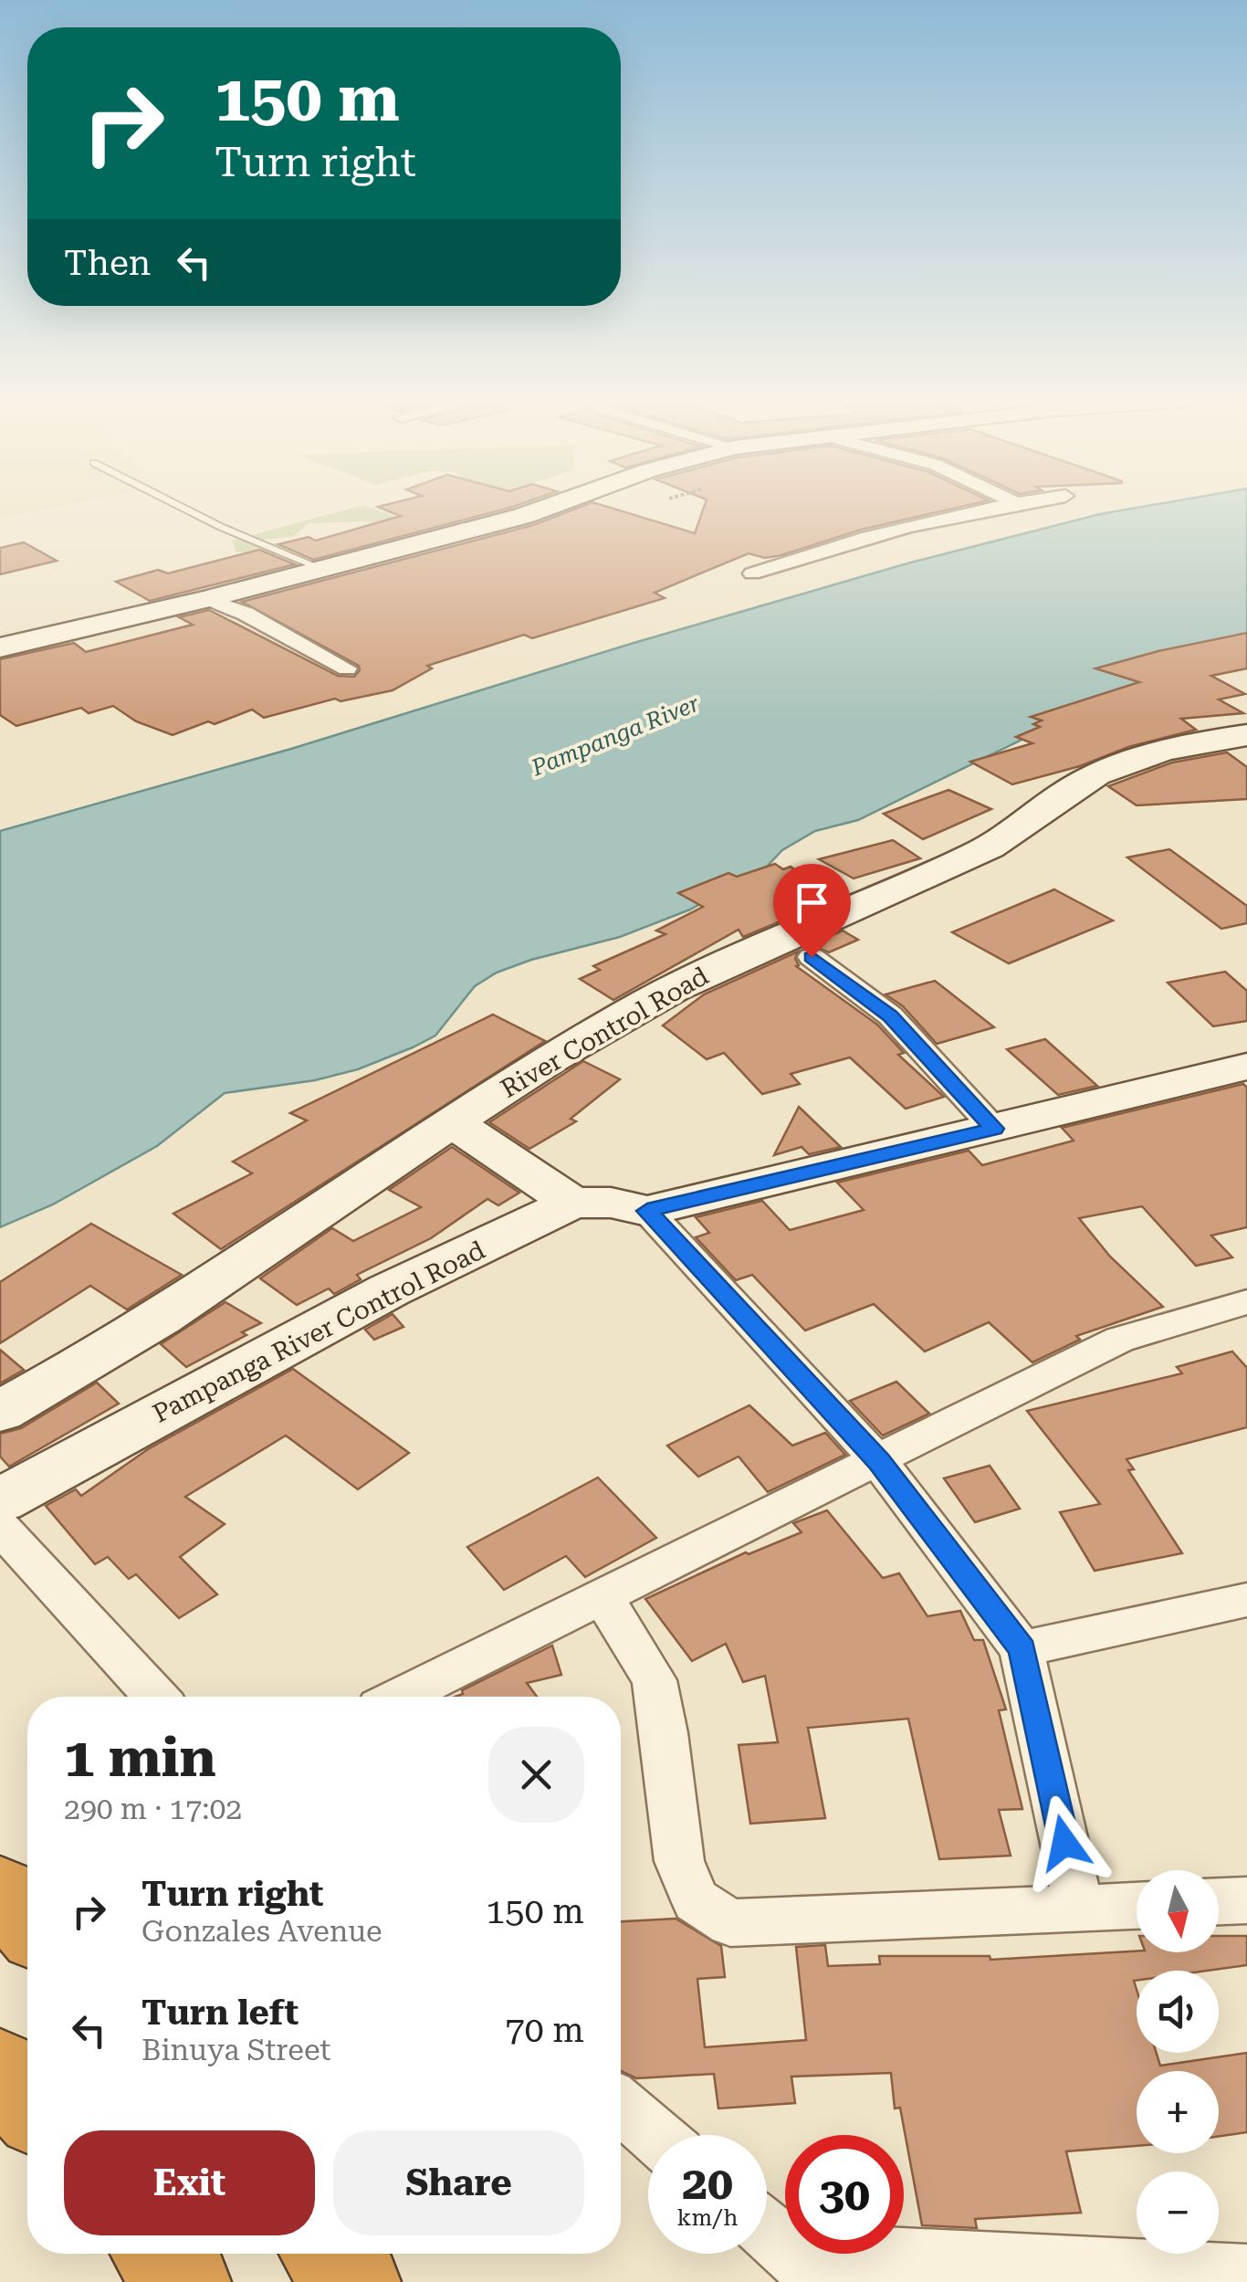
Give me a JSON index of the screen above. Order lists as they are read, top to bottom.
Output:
{
  "streets": {
    "street": ["River Control Road", "Pampanga River Control Road"]
  },
  "water": ["Pampanga River"],
  "north": "bottom",
  "page": {
    "turn": ["150 m", "Turn right"],
    "then": "Then",
    "heading": ["1 min", "290 m · 17:02"],
    "list": [
      {
        "name": "Turn right",
        "note": "Gonzales Avenue",
        "value": "150 m"
      },
      {
        "name": "Turn left",
        "note": "Binuya Street",
        "value": "70 m"
      }
    ],
    "map_buttons": ["+", "−"],
    "buttons": ["Exit", "Share"],
    "speed": "20 km/h",
    "limit": "30"
  }
}
